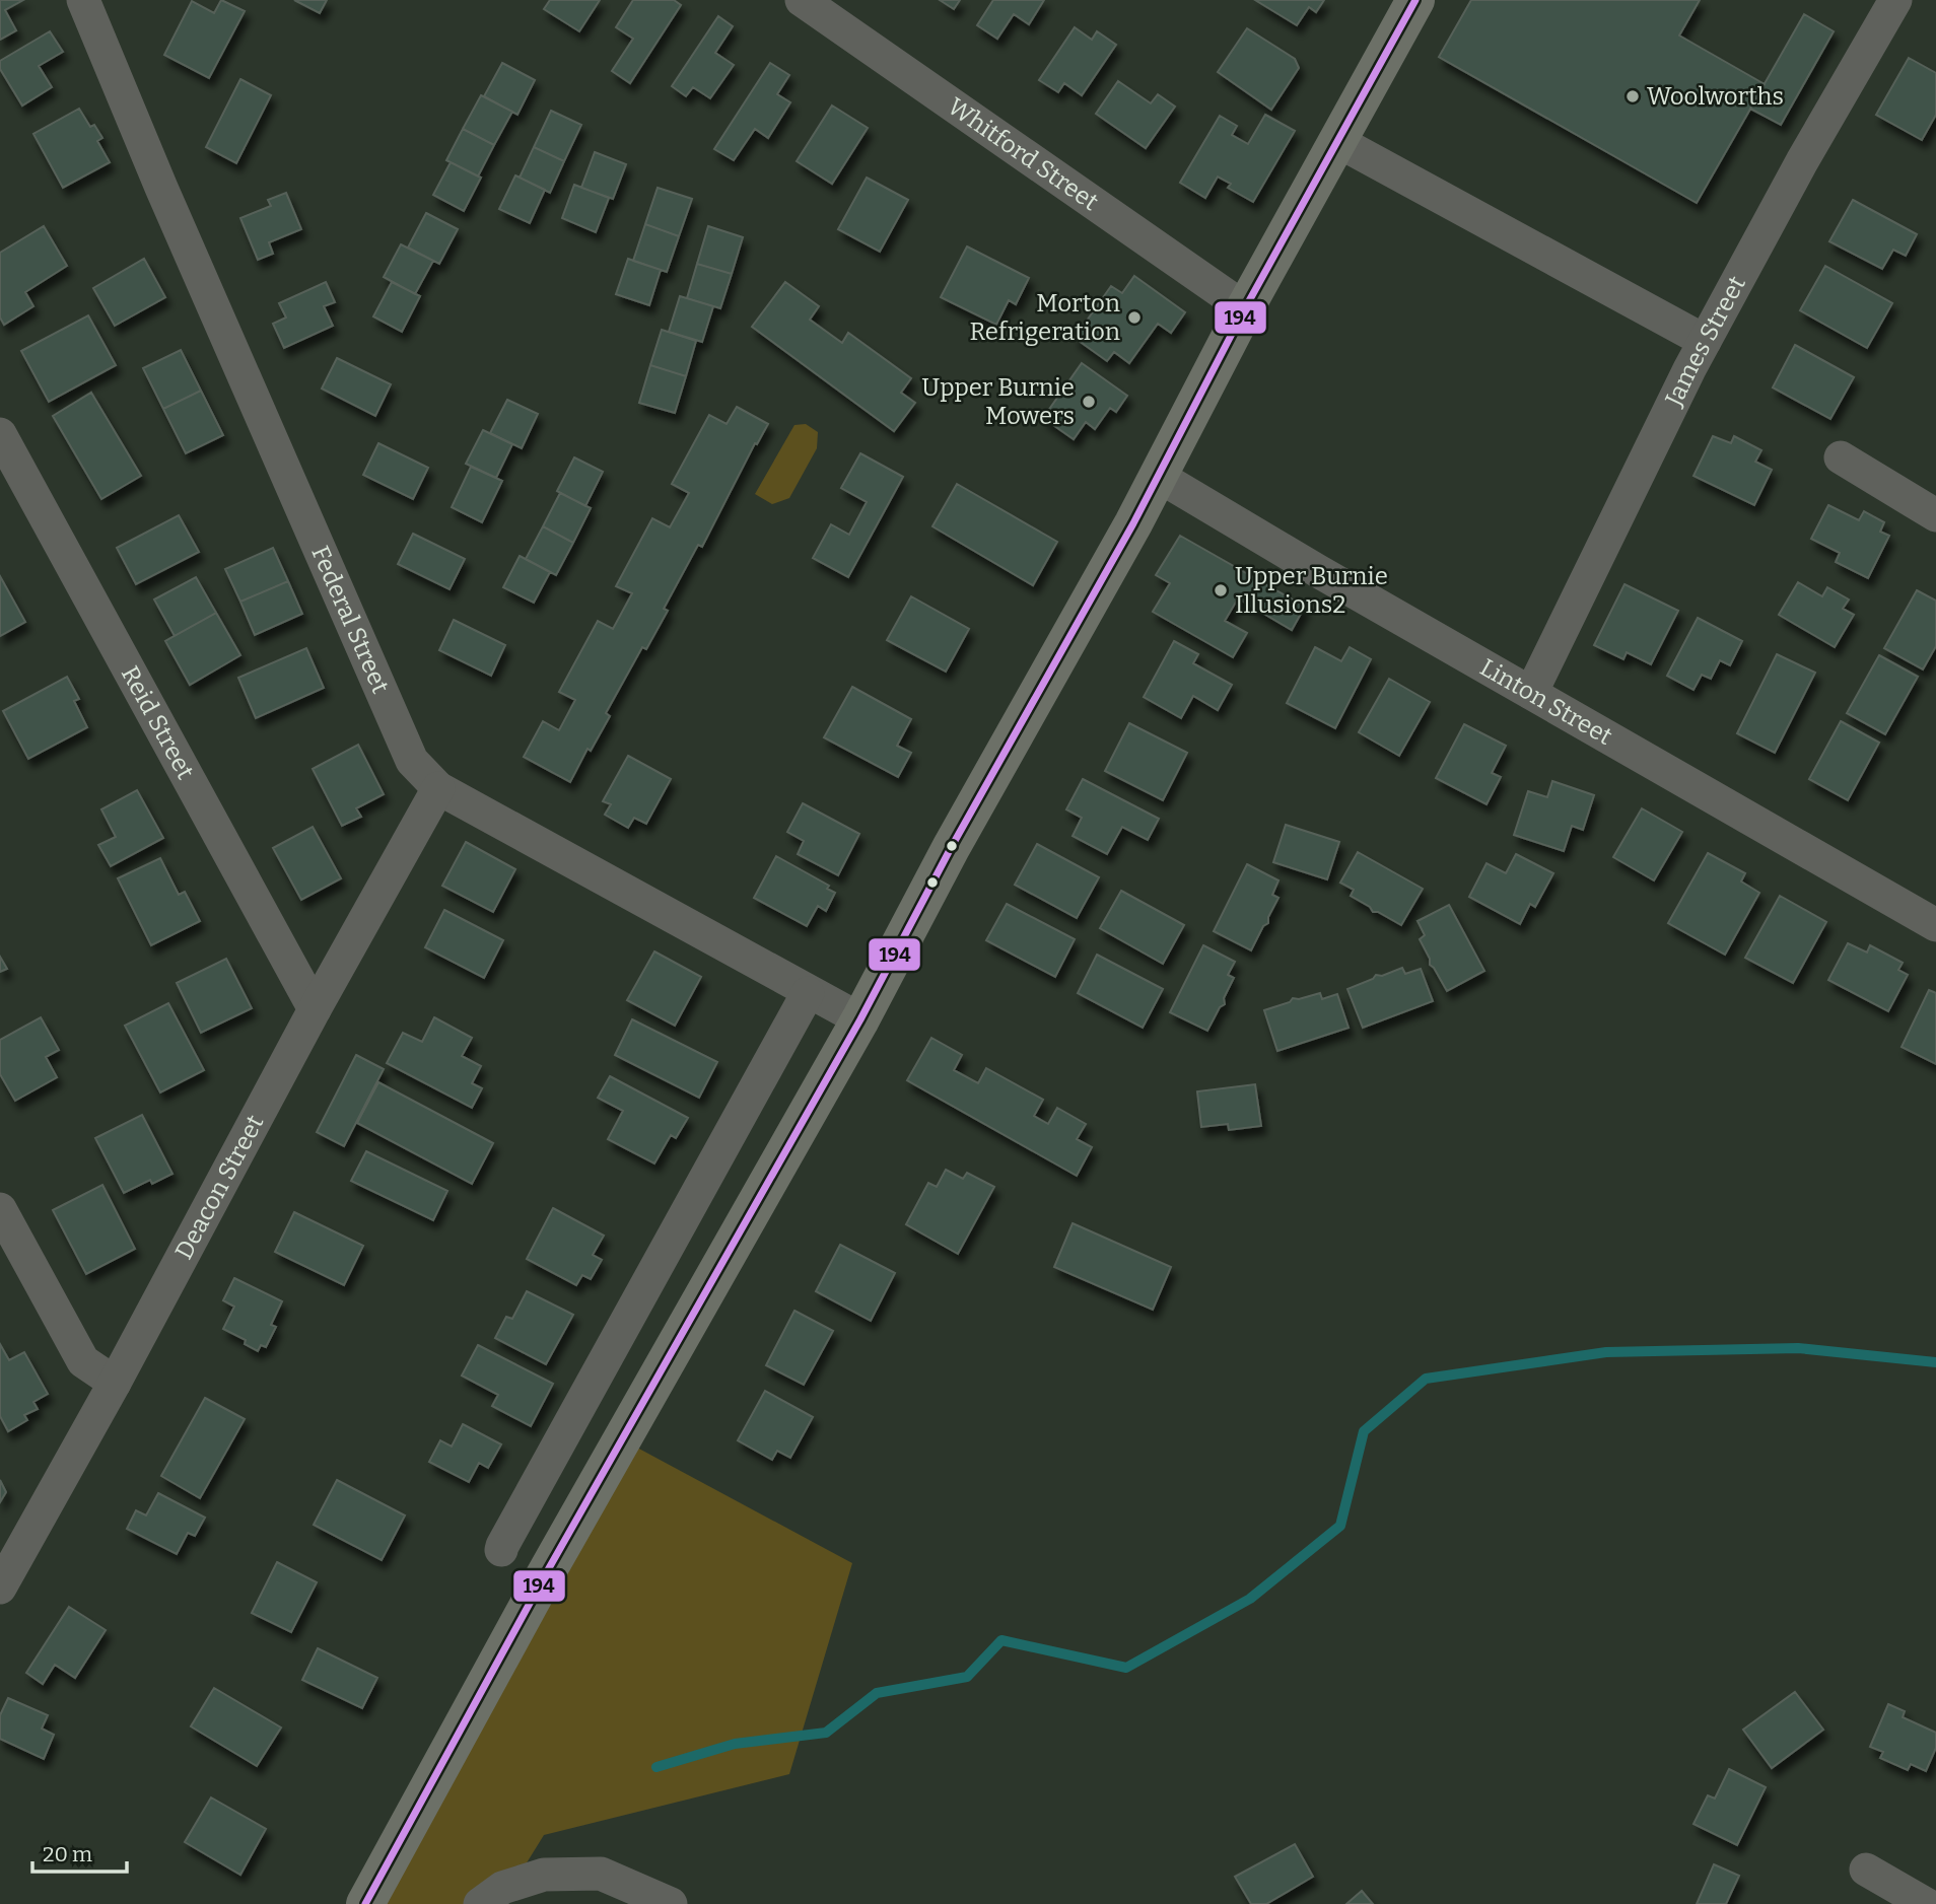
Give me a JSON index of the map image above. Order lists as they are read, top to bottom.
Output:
{
  "streets": {
    "street": [
      "Whitford Street",
      "James Street",
      "Federal Street",
      "Linton Street",
      "Reid Street",
      "Deacon Street"
    ]
  },
  "crossings": [
    ["James Street", "Linton Street"],
    ["Federal Street", "Deacon Street"],
    ["Reid Street", "Deacon Street"]
  ],
  "places": [
    "Woolworths",
    "Morton Refrigeration",
    "Upper Burnie Mowers",
    "Upper Burnie Illusions2"
  ],
  "lines": ["transit line 194"],
  "scale_bar": "20 m"
}
